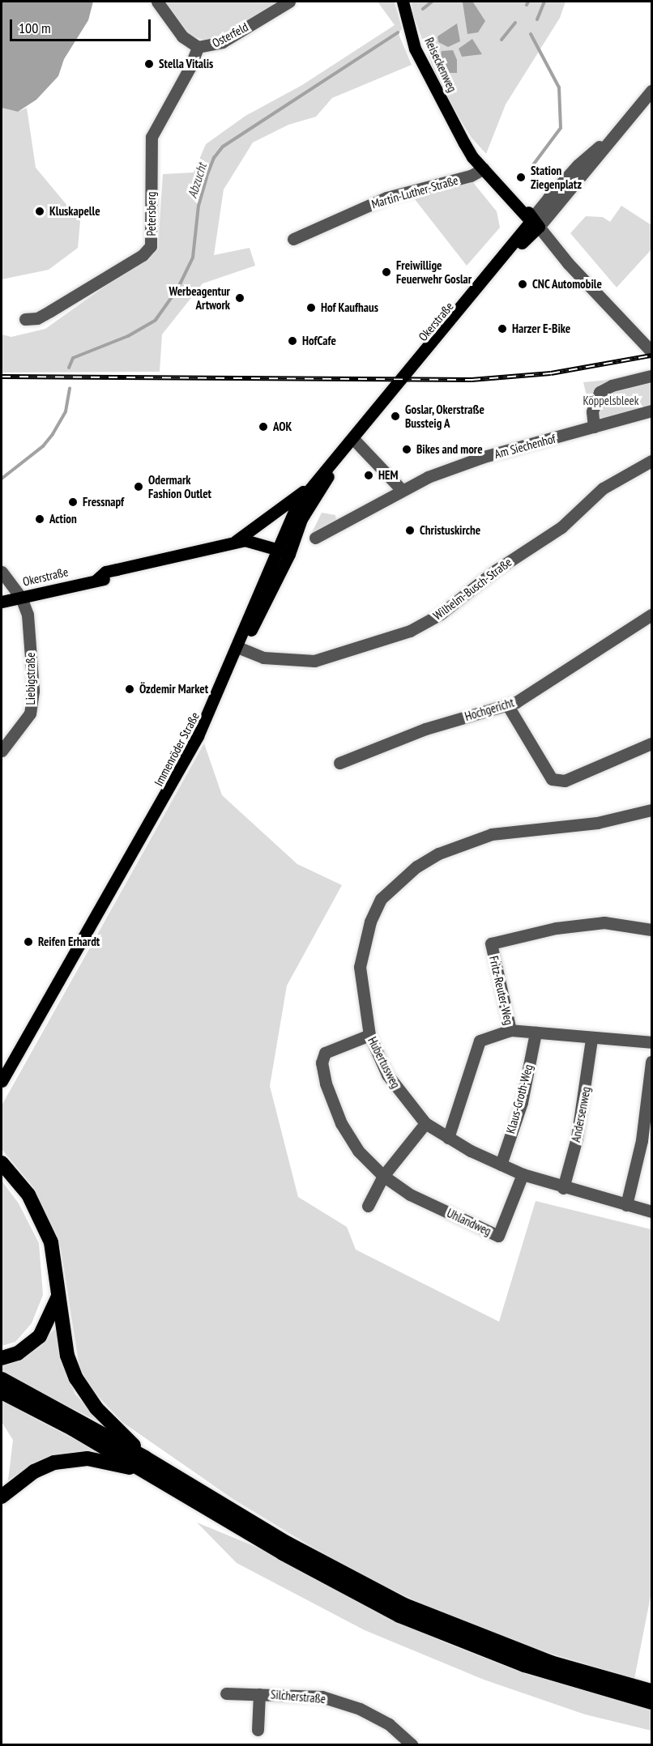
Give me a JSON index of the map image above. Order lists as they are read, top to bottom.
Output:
{
  "streets": {
    "main road": ["Reiseckenweg", "Okerstraße", "Immenröder Straße"],
    "street": [
      "Osterfeld",
      "Martin-Luther-Straße",
      "Petersberg",
      "Am Siechenhof",
      "Wilhelm-Busch-Straße",
      "Liebigstraße",
      "Hochgericht",
      "Fritz-Reuter-Weg",
      "Hubertusweg",
      "Klaus-Groth-Weg",
      "Andersenweg",
      "Uhlandweg",
      "Silcherstraße"
    ]
  },
  "crossings": [
    ["Osterfeld", "Petersberg"],
    ["Reiseckenweg", "Martin-Luther-Straße"],
    ["Reiseckenweg", "Okerstraße"],
    ["Okerstraße", "Liebigstraße"],
    ["Okerstraße", "Immenröder Straße"],
    ["Wilhelm-Busch-Straße", "Immenröder Straße"],
    ["Fritz-Reuter-Weg", "Klaus-Groth-Weg"],
    ["Fritz-Reuter-Weg", "Andersenweg"],
    ["Hubertusweg", "Klaus-Groth-Weg"],
    ["Hubertusweg", "Andersenweg"],
    ["Hubertusweg", "Uhlandweg"]
  ],
  "water": ["Abzucht"],
  "parks": ["Köppelsbleek"],
  "places": [
    "Stella Vitalis",
    "Station Ziegenplatz",
    "Kluskapelle",
    "Freiwillige Feuerwehr Goslar",
    "CNC Automobile",
    "Werbeagentur Artwork",
    "Hof Kaufhaus",
    "Harzer E-Bike",
    "HofCafe",
    "Goslar, Okerstraße Bussteig A",
    "AOK",
    "Bikes and more",
    "HEM",
    "Odermark Fashion Outlet",
    "Fressnapf",
    "Action",
    "Christuskirche",
    "Özdemir Market",
    "Reifen Erhardt"
  ],
  "scale_bar": "100 m"
}
